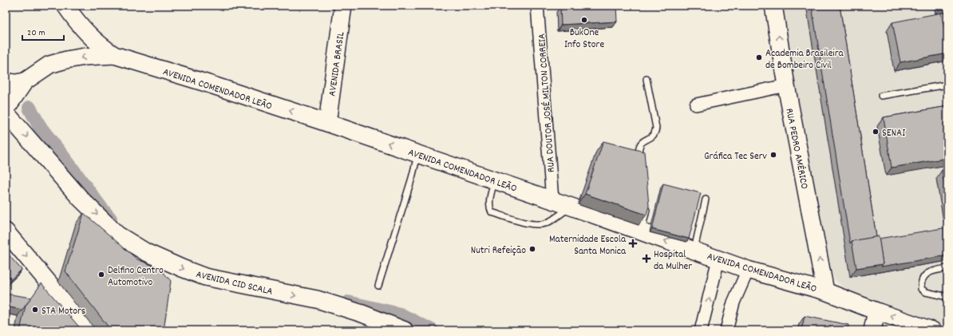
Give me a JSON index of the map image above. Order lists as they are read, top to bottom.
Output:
{
  "streets": {
    "main road": [
      "AVENIDA BRASIL",
      "AVENIDA COMENDADOR LEÃO",
      "RUA PEDRO AMÉRICO",
      "AVENIDA CID SCALA"
    ],
    "street": ["RUA DOUTOR JOSÉ MILTON CORREIA"]
  },
  "crossings": [
    ["AVENIDA BRASIL", "AVENIDA COMENDADOR LEÃO"],
    ["AVENIDA COMENDADOR LEÃO", "RUA DOUTOR JOSÉ MILTON CORREIA"],
    ["AVENIDA COMENDADOR LEÃO", "RUA PEDRO AMÉRICO"]
  ],
  "one_way": ["AVENIDA COMENDADOR LEÃO", "RUA PEDRO AMÉRICO"],
  "places": {
    "other": [
      "BukOne Info Store",
      "Academia Brasileira de Bombeiro Civil",
      "SENAI",
      "Gráfica Tec Serv",
      "Nutri Refeição",
      "Delfino Centro Automotivo",
      "STA Motors"
    ],
    "health": ["Maternidade Escola Santa Monica", "Hospital da Mulher"]
  },
  "scale_bar": "20 m"
}
